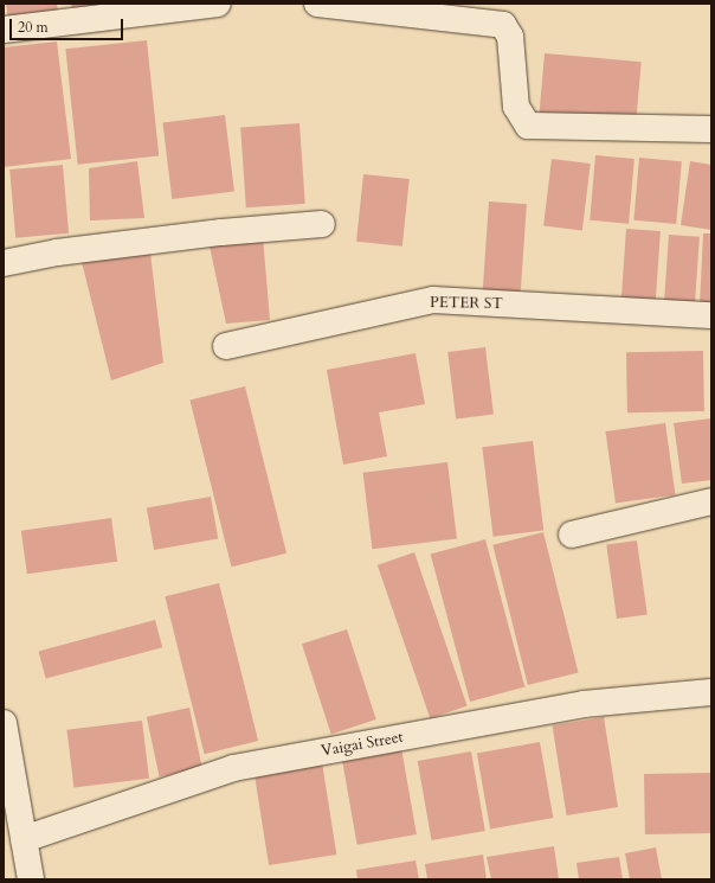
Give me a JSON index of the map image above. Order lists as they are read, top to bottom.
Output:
{
  "streets": {
    "street": ["PETER ST", "Vaigai Street"]
  },
  "scale_bar": "20 m"
}
